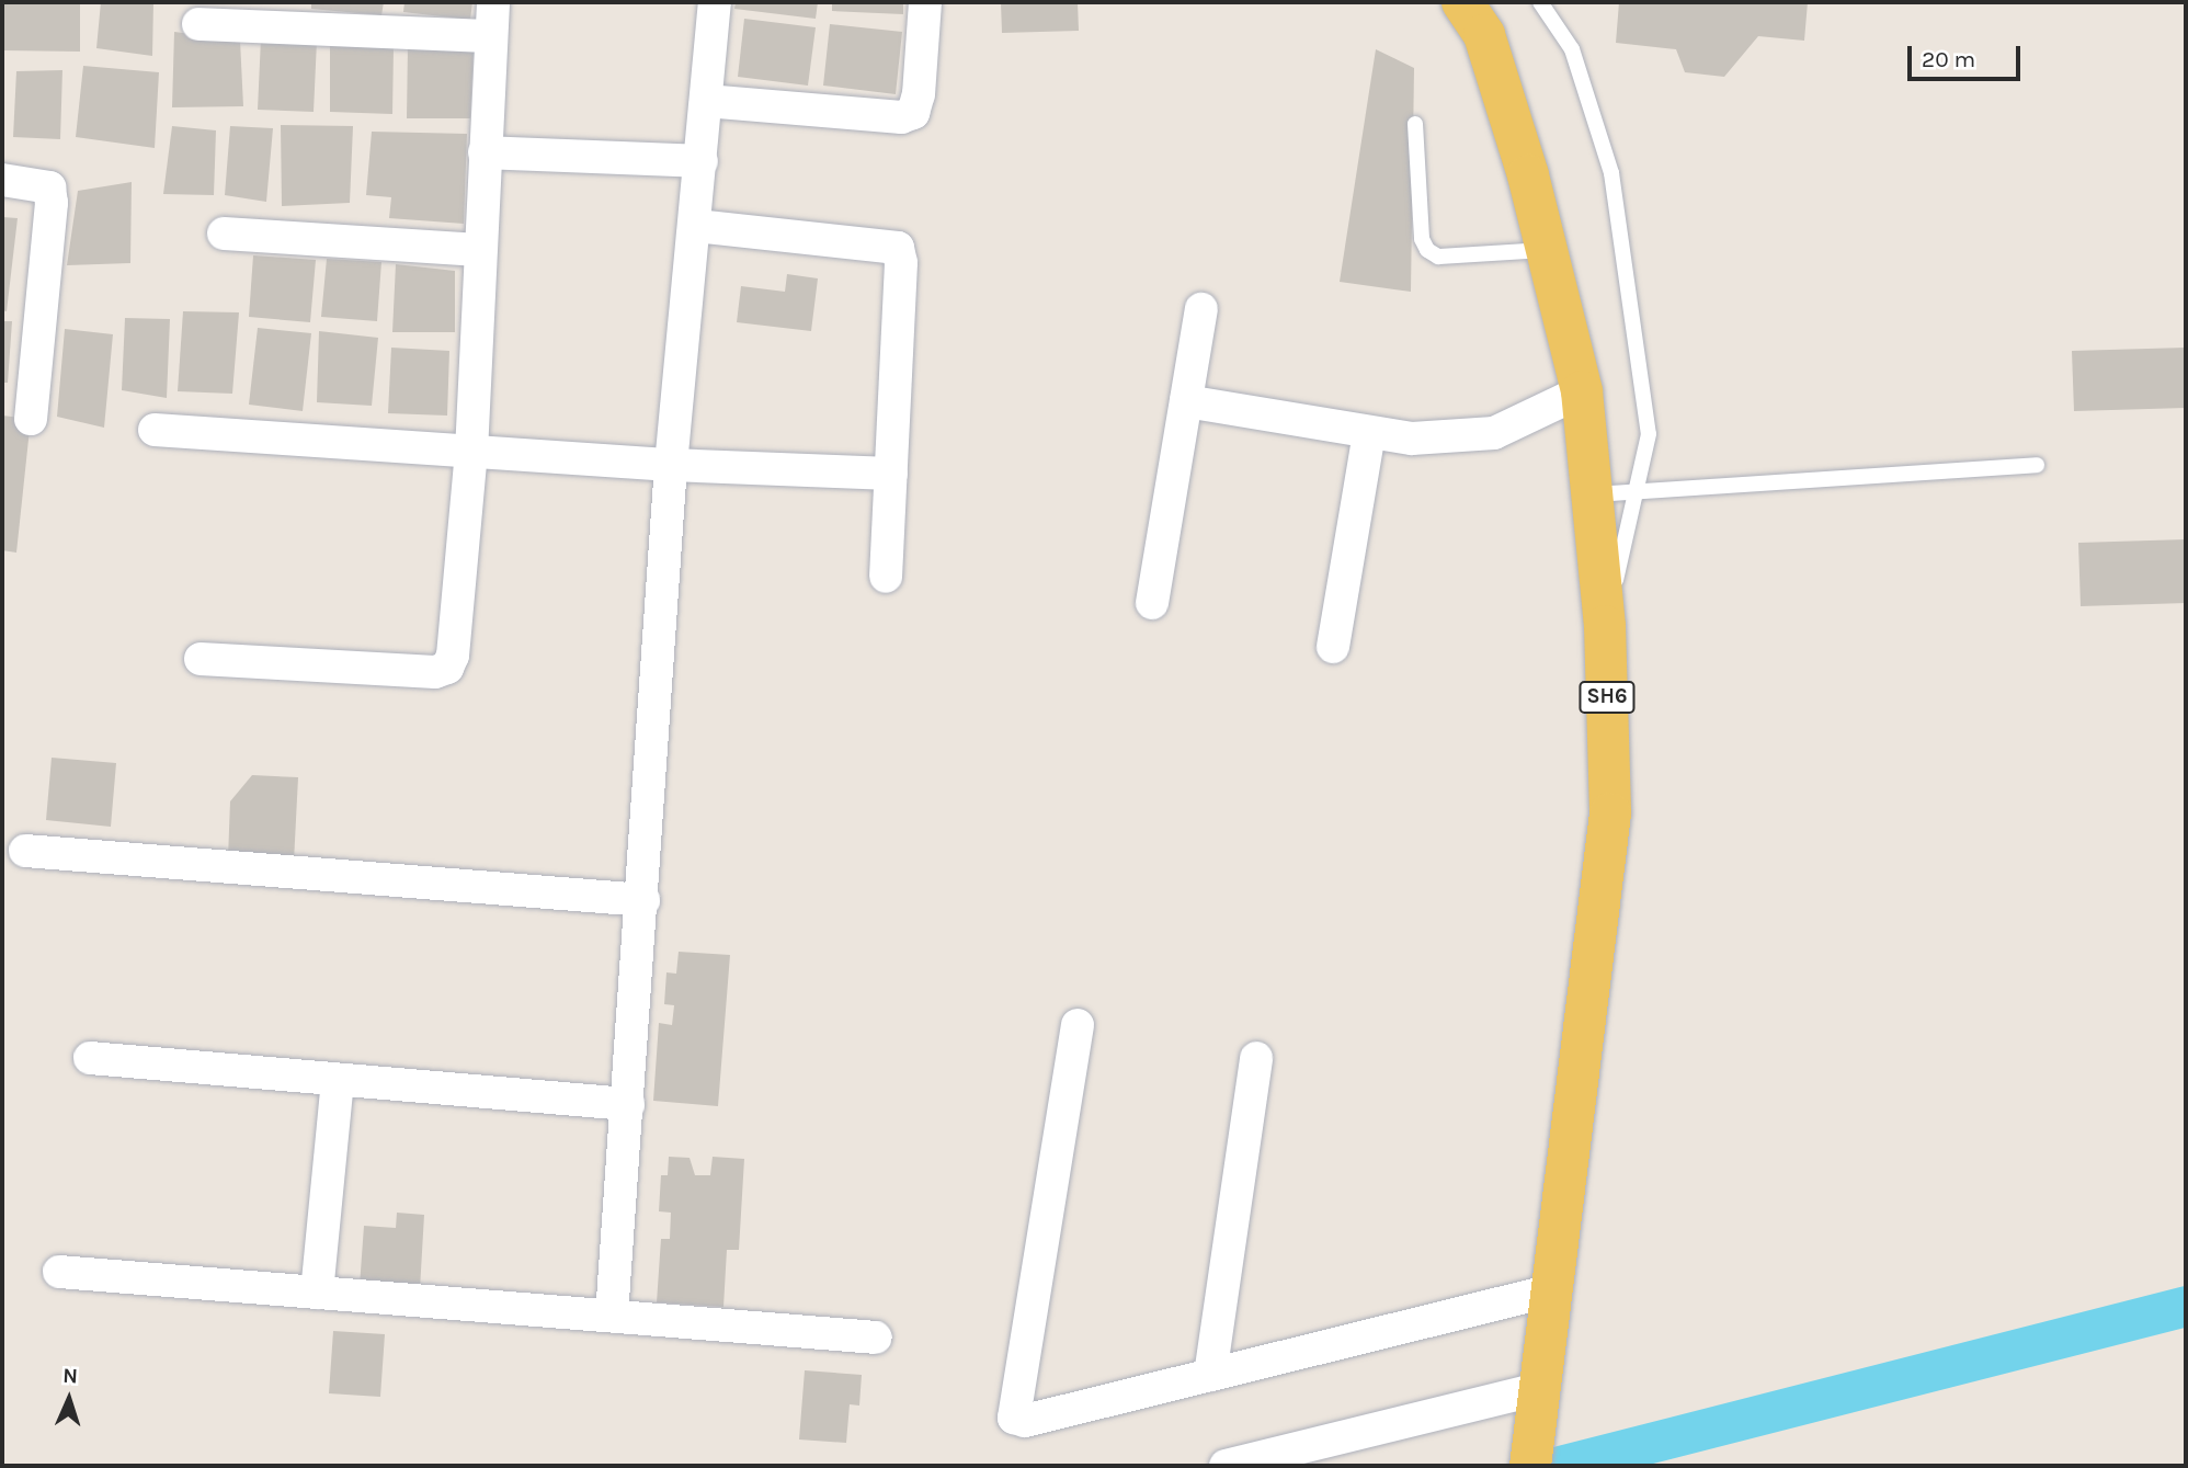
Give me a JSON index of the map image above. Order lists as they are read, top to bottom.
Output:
{
  "streets": {
    "main road": ["SH6"]
  },
  "scale_bar": "20 m",
  "north": "top"
}
